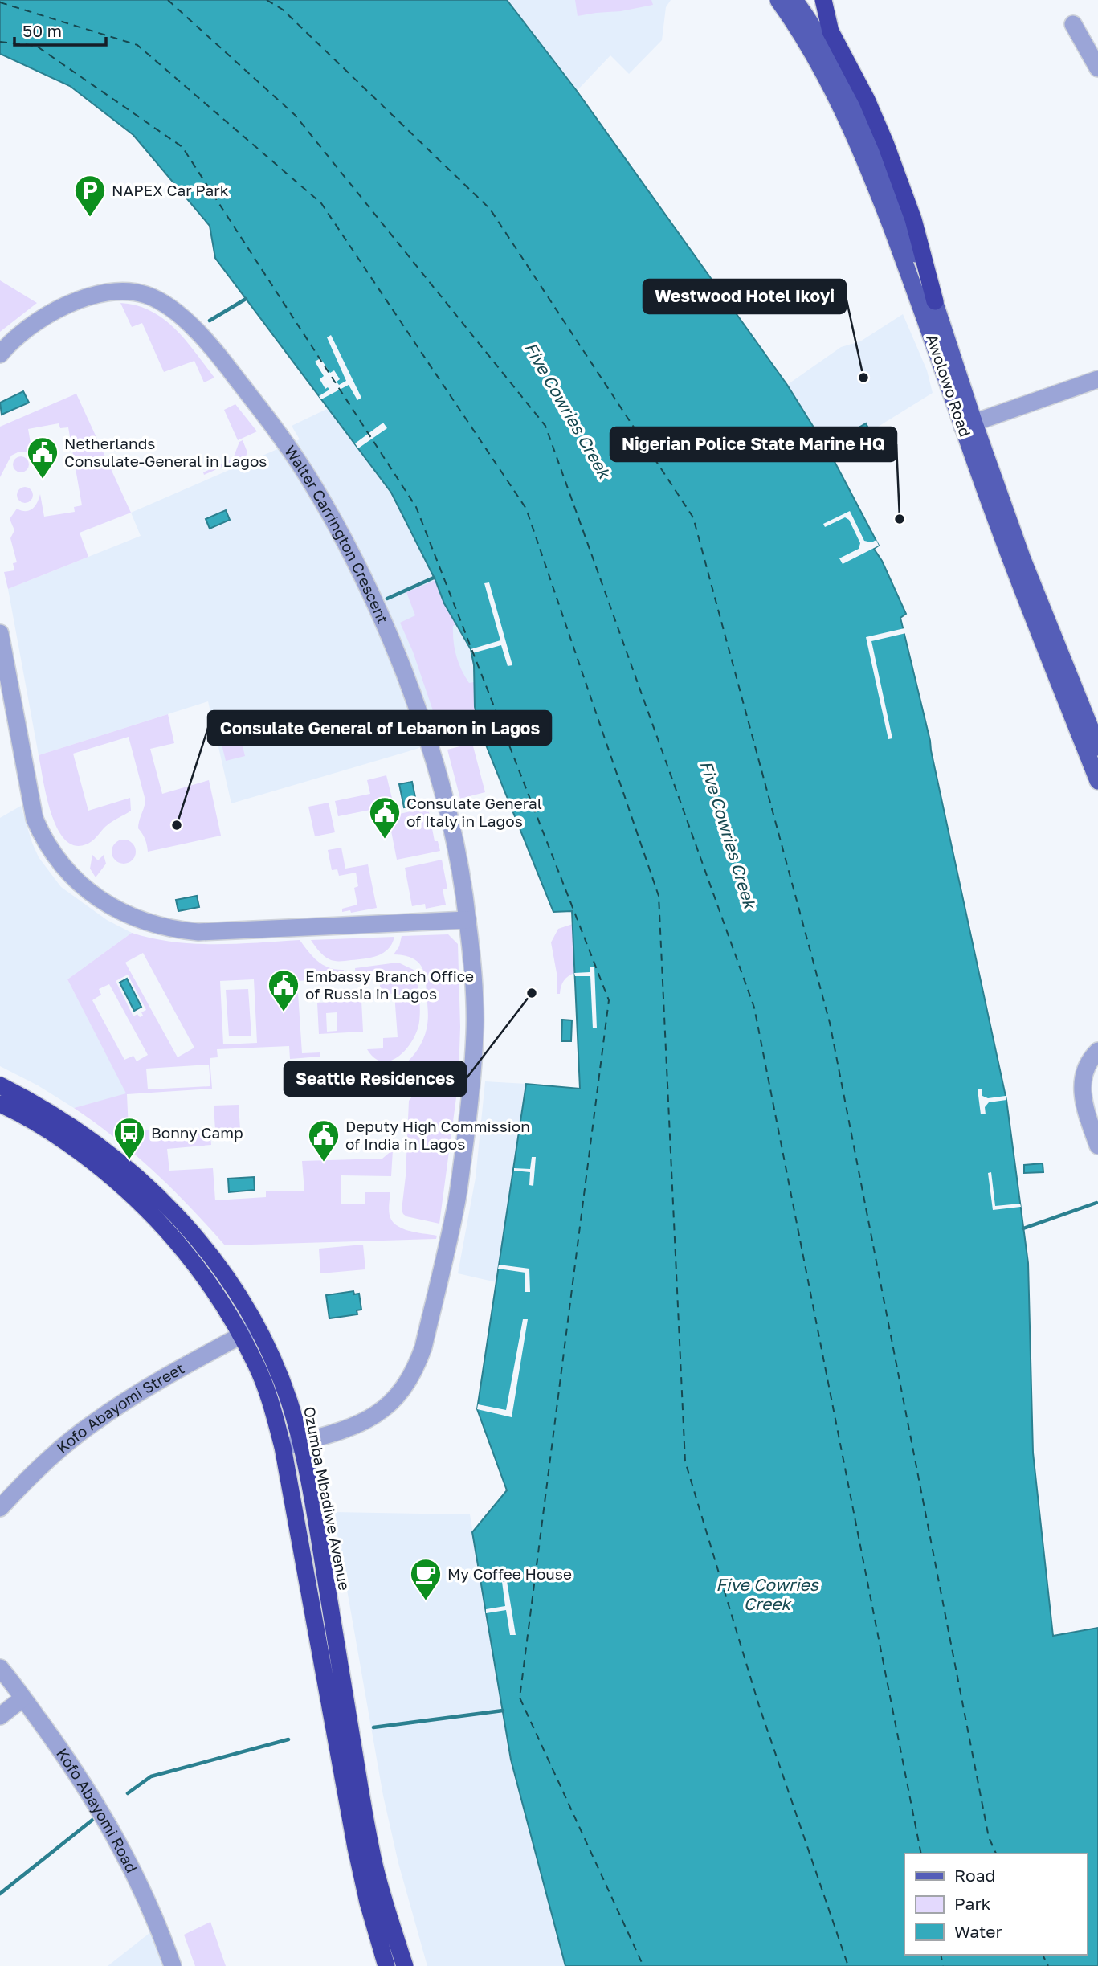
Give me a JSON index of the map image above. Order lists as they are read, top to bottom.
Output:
{
  "streets": {
    "highway": ["Ozumba Mbadiwe Avenue"],
    "main road": ["Awolowo Road"],
    "street": ["Walter Carrington Crescent", "Kofo Abayomi Street", "Kofo Abayomi Road"]
  },
  "crossings": [
    ["Walter Carrington Crescent", "Ozumba Mbadiwe Avenue"],
    ["Kofo Abayomi Street", "Ozumba Mbadiwe Avenue"]
  ],
  "water": ["Five Cowries Creek"],
  "places": {
    "parking": ["NAPEX Car Park"],
    "other": [
      "Westwood Hotel Ikoyi",
      "Nigerian Police State Marine HQ",
      "Consulate General of Lebanon in Lagos",
      "Seattle Residences"
    ],
    "public building": [
      "Netherlands Consulate-General in Lagos",
      "Consulate General of Italy in Lagos",
      "Embassy Branch Office of Russia in Lagos",
      "Deputy High Commission of India in Lagos"
    ],
    "bus stop": ["Bonny Camp"],
    "cafe": ["My Coffee House"]
  },
  "legend": ["Road", "Park", "Water"],
  "scale_bar": "50 m"
}
